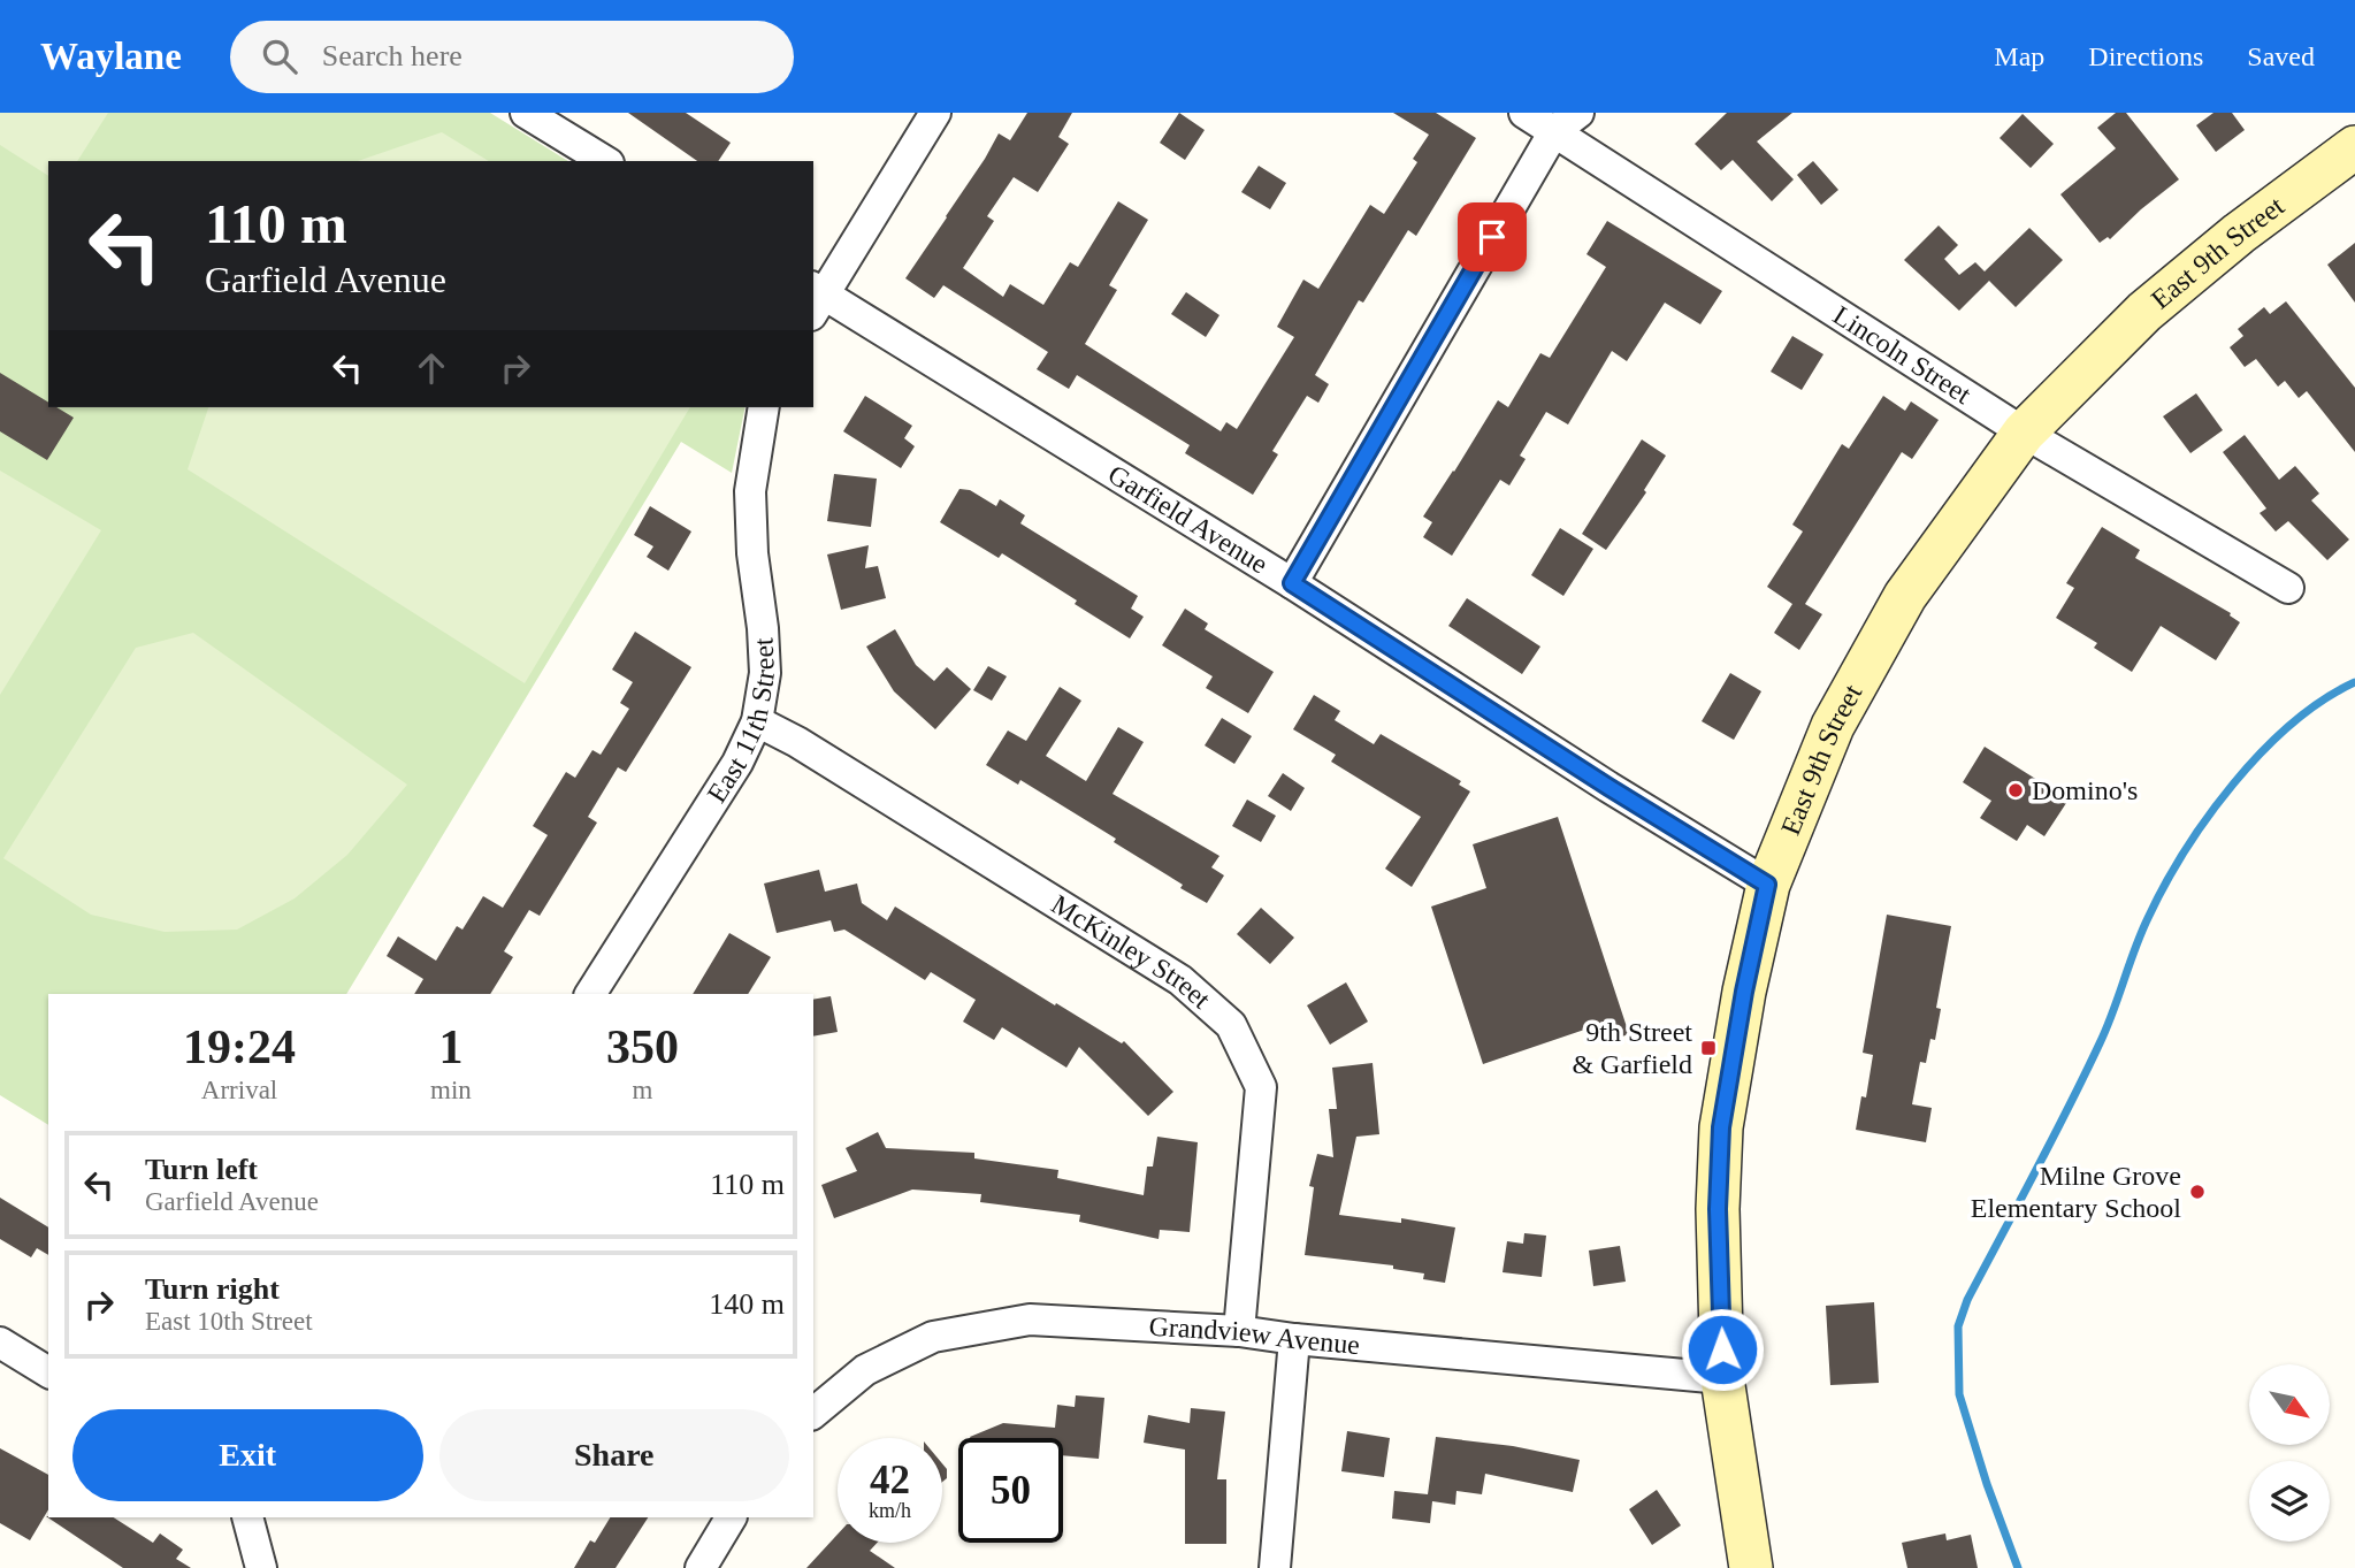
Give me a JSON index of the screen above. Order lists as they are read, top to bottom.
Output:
{
  "streets": {
    "main road": ["East 9th Street"],
    "street": [
      "Lincoln Street",
      "Garfield Avenue",
      "East 11th Street",
      "McKinley Street",
      "Grandview Avenue"
    ]
  },
  "crossings": [
    ["East 9th Street", "Lincoln Street"],
    ["East 9th Street", "Garfield Avenue"],
    ["East 9th Street", "Grandview Avenue"],
    ["East 11th Street", "McKinley Street"],
    ["McKinley Street", "Grandview Avenue"]
  ],
  "places": {
    "other": ["Domino's", "Milne Grove Elementary School"],
    "transit": ["9th Street & Garfield"]
  },
  "north": "bottom right",
  "page": {
    "header": "Waylane",
    "search": "Search here",
    "nav": ["Map", "Directions", "Saved"],
    "turn": ["110 m", "Garfield Avenue"],
    "eta": [
      "19:24",
      "Arrival",
      "1",
      "min",
      "350",
      "m"
    ],
    "list": [
      {
        "name": "Turn left",
        "note": "Garfield Avenue",
        "value": "110 m"
      },
      {
        "name": "Turn right",
        "note": "East 10th Street",
        "value": "140 m"
      }
    ],
    "buttons": ["Exit", "Share"],
    "speed": "42 km/h",
    "limit": "50"
  }
}
